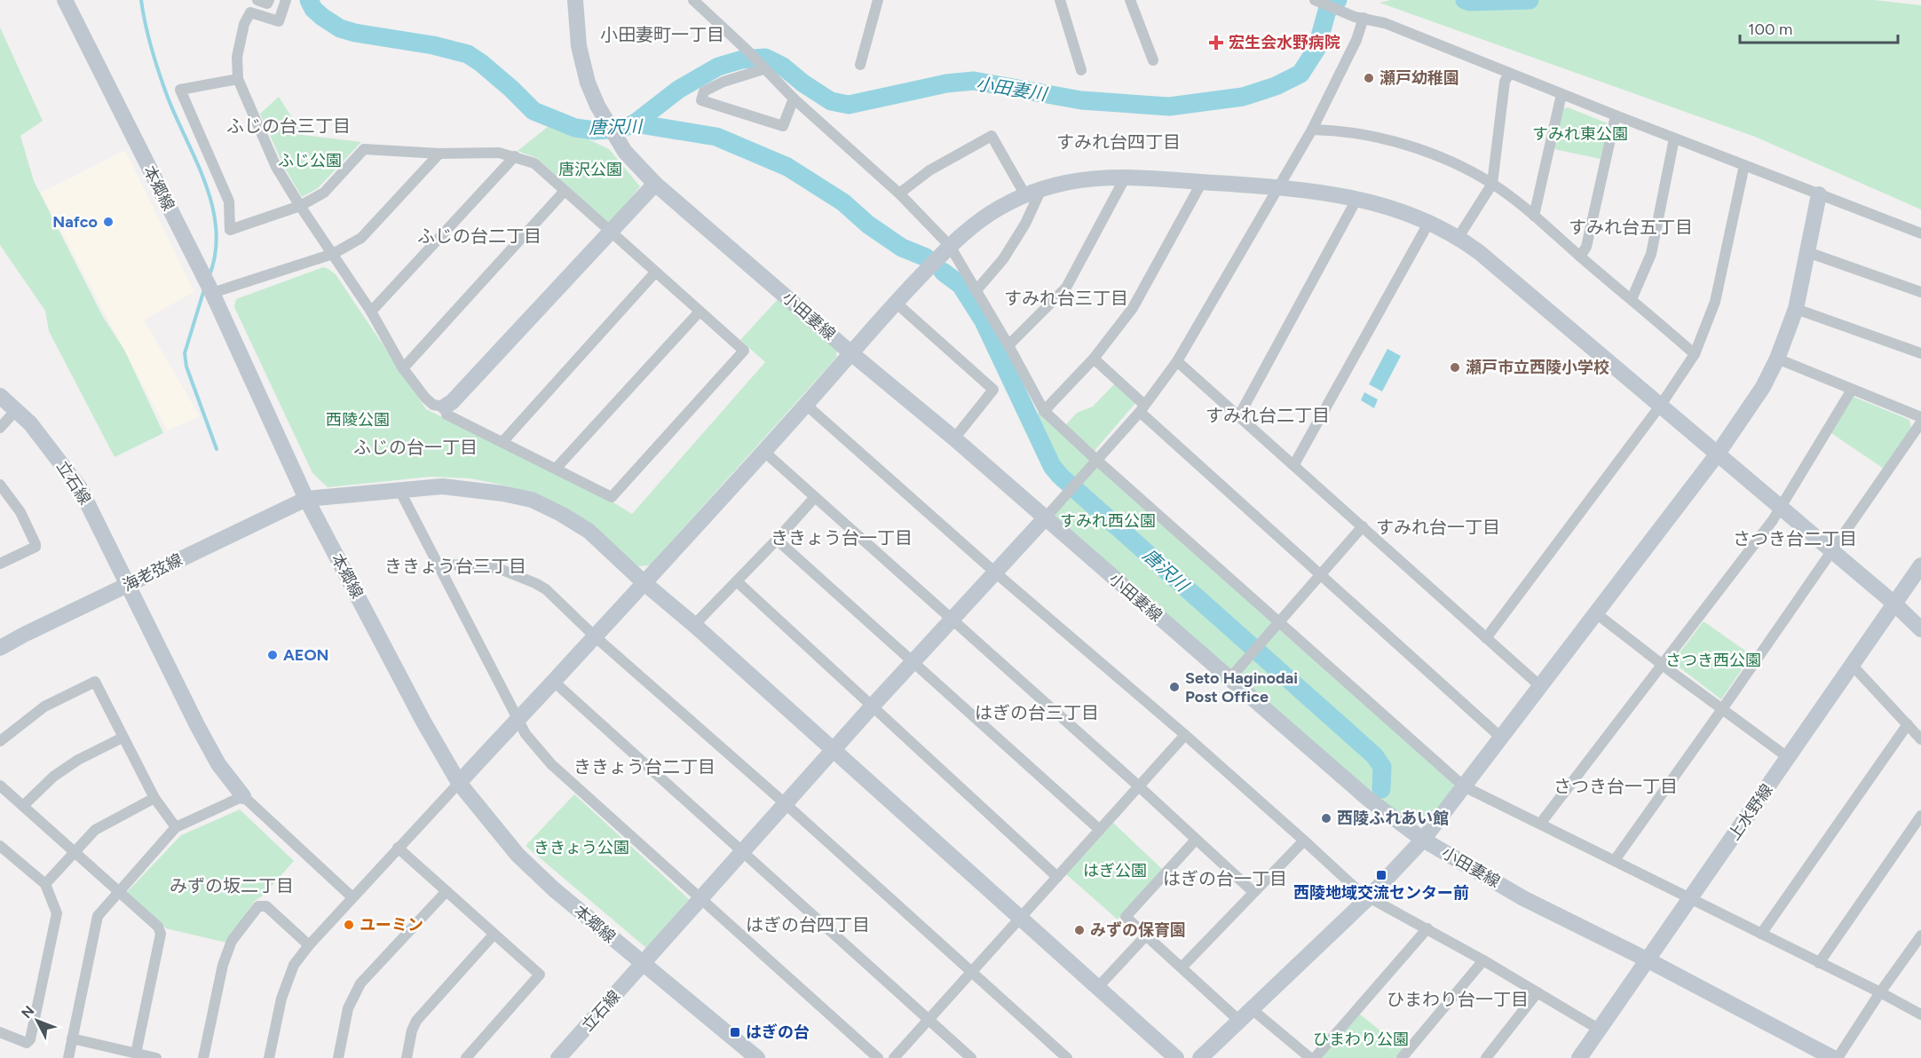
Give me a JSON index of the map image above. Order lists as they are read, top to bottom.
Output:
{
  "streets": {
    "street": [
      "本郷線",
      "小田妻線",
      "立石線",
      "海老弦線",
      "上水野線"
    ]
  },
  "crossings": [
    ["本郷線", "立石線"],
    ["本郷線", "海老弦線"],
    ["小田妻線", "立石線"],
    ["小田妻線", "上水野線"],
    ["立石線", "海老弦線"]
  ],
  "districts": [
    "小田妻町一丁目",
    "ふじの台三丁目",
    "すみれ台四丁目",
    "すみれ台五丁目",
    "ふじの台二丁目",
    "すみれ台三丁目",
    "すみれ台二丁目",
    "ふじの台一丁目",
    "すみれ台一丁目",
    "ききょう台一丁目",
    "さつき台二丁目",
    "ききょう台三丁目",
    "はぎの台三丁目",
    "ききょう台二丁目",
    "さつき台一丁目",
    "はぎの台一丁目",
    "みずの坂二丁目",
    "はぎの台四丁目",
    "ひまわり台一丁目"
  ],
  "water": ["小田妻川", "唐沢川"],
  "parks": [
    "すみれ東公園",
    "ふじ公園",
    "唐沢公園",
    "西陵公園",
    "すみれ西公園",
    "さつき西公園",
    "ききょう公園",
    "はぎ公園",
    "ひまわり公園"
  ],
  "places": {
    "health": ["宏生会水野病院"],
    "other": [
      "瀬戸幼稚園",
      "Nafco",
      "瀬戸市立西陵小学校",
      "AEON",
      "Seto Haginodai Post Office",
      "西陵ふれあい館",
      "ユーミン",
      "みずの保育園"
    ],
    "transit": ["西陵地域交流センター前", "はぎの台"]
  },
  "scale_bar": "100 m",
  "north": "top left"
}
